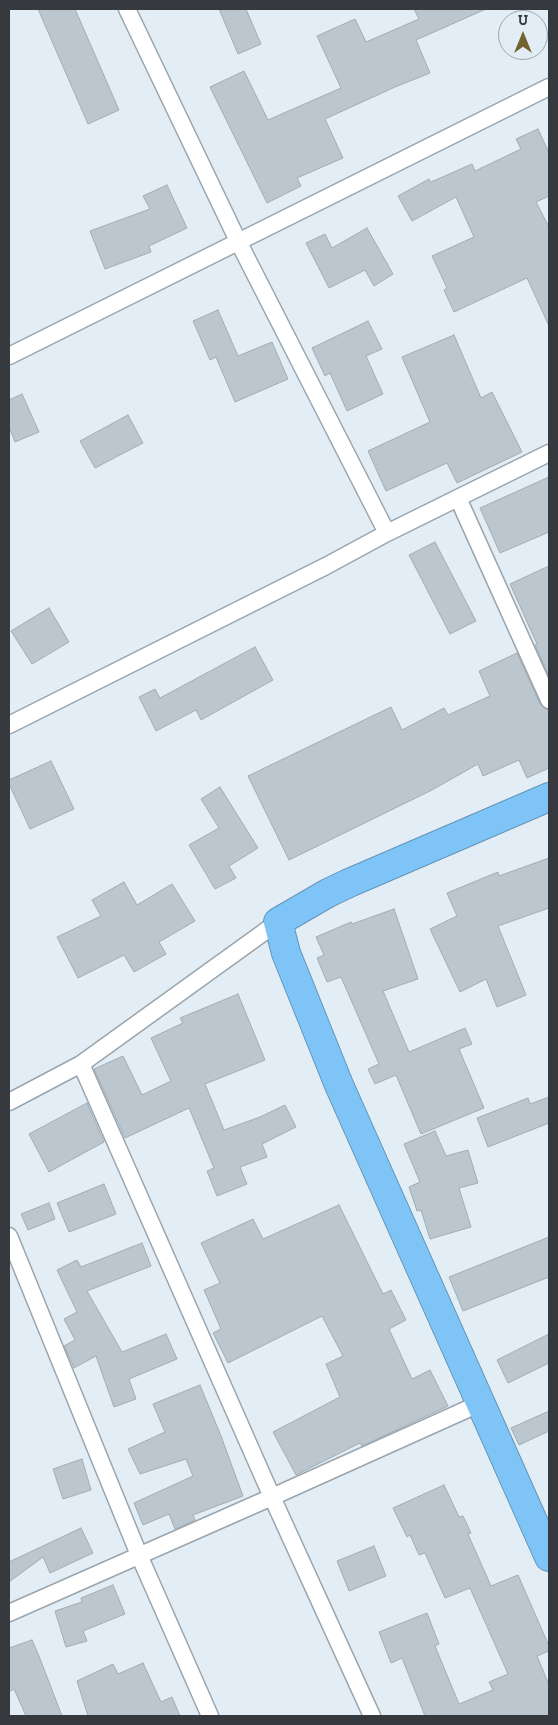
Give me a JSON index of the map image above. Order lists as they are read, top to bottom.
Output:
{
  "north": "top"
}
